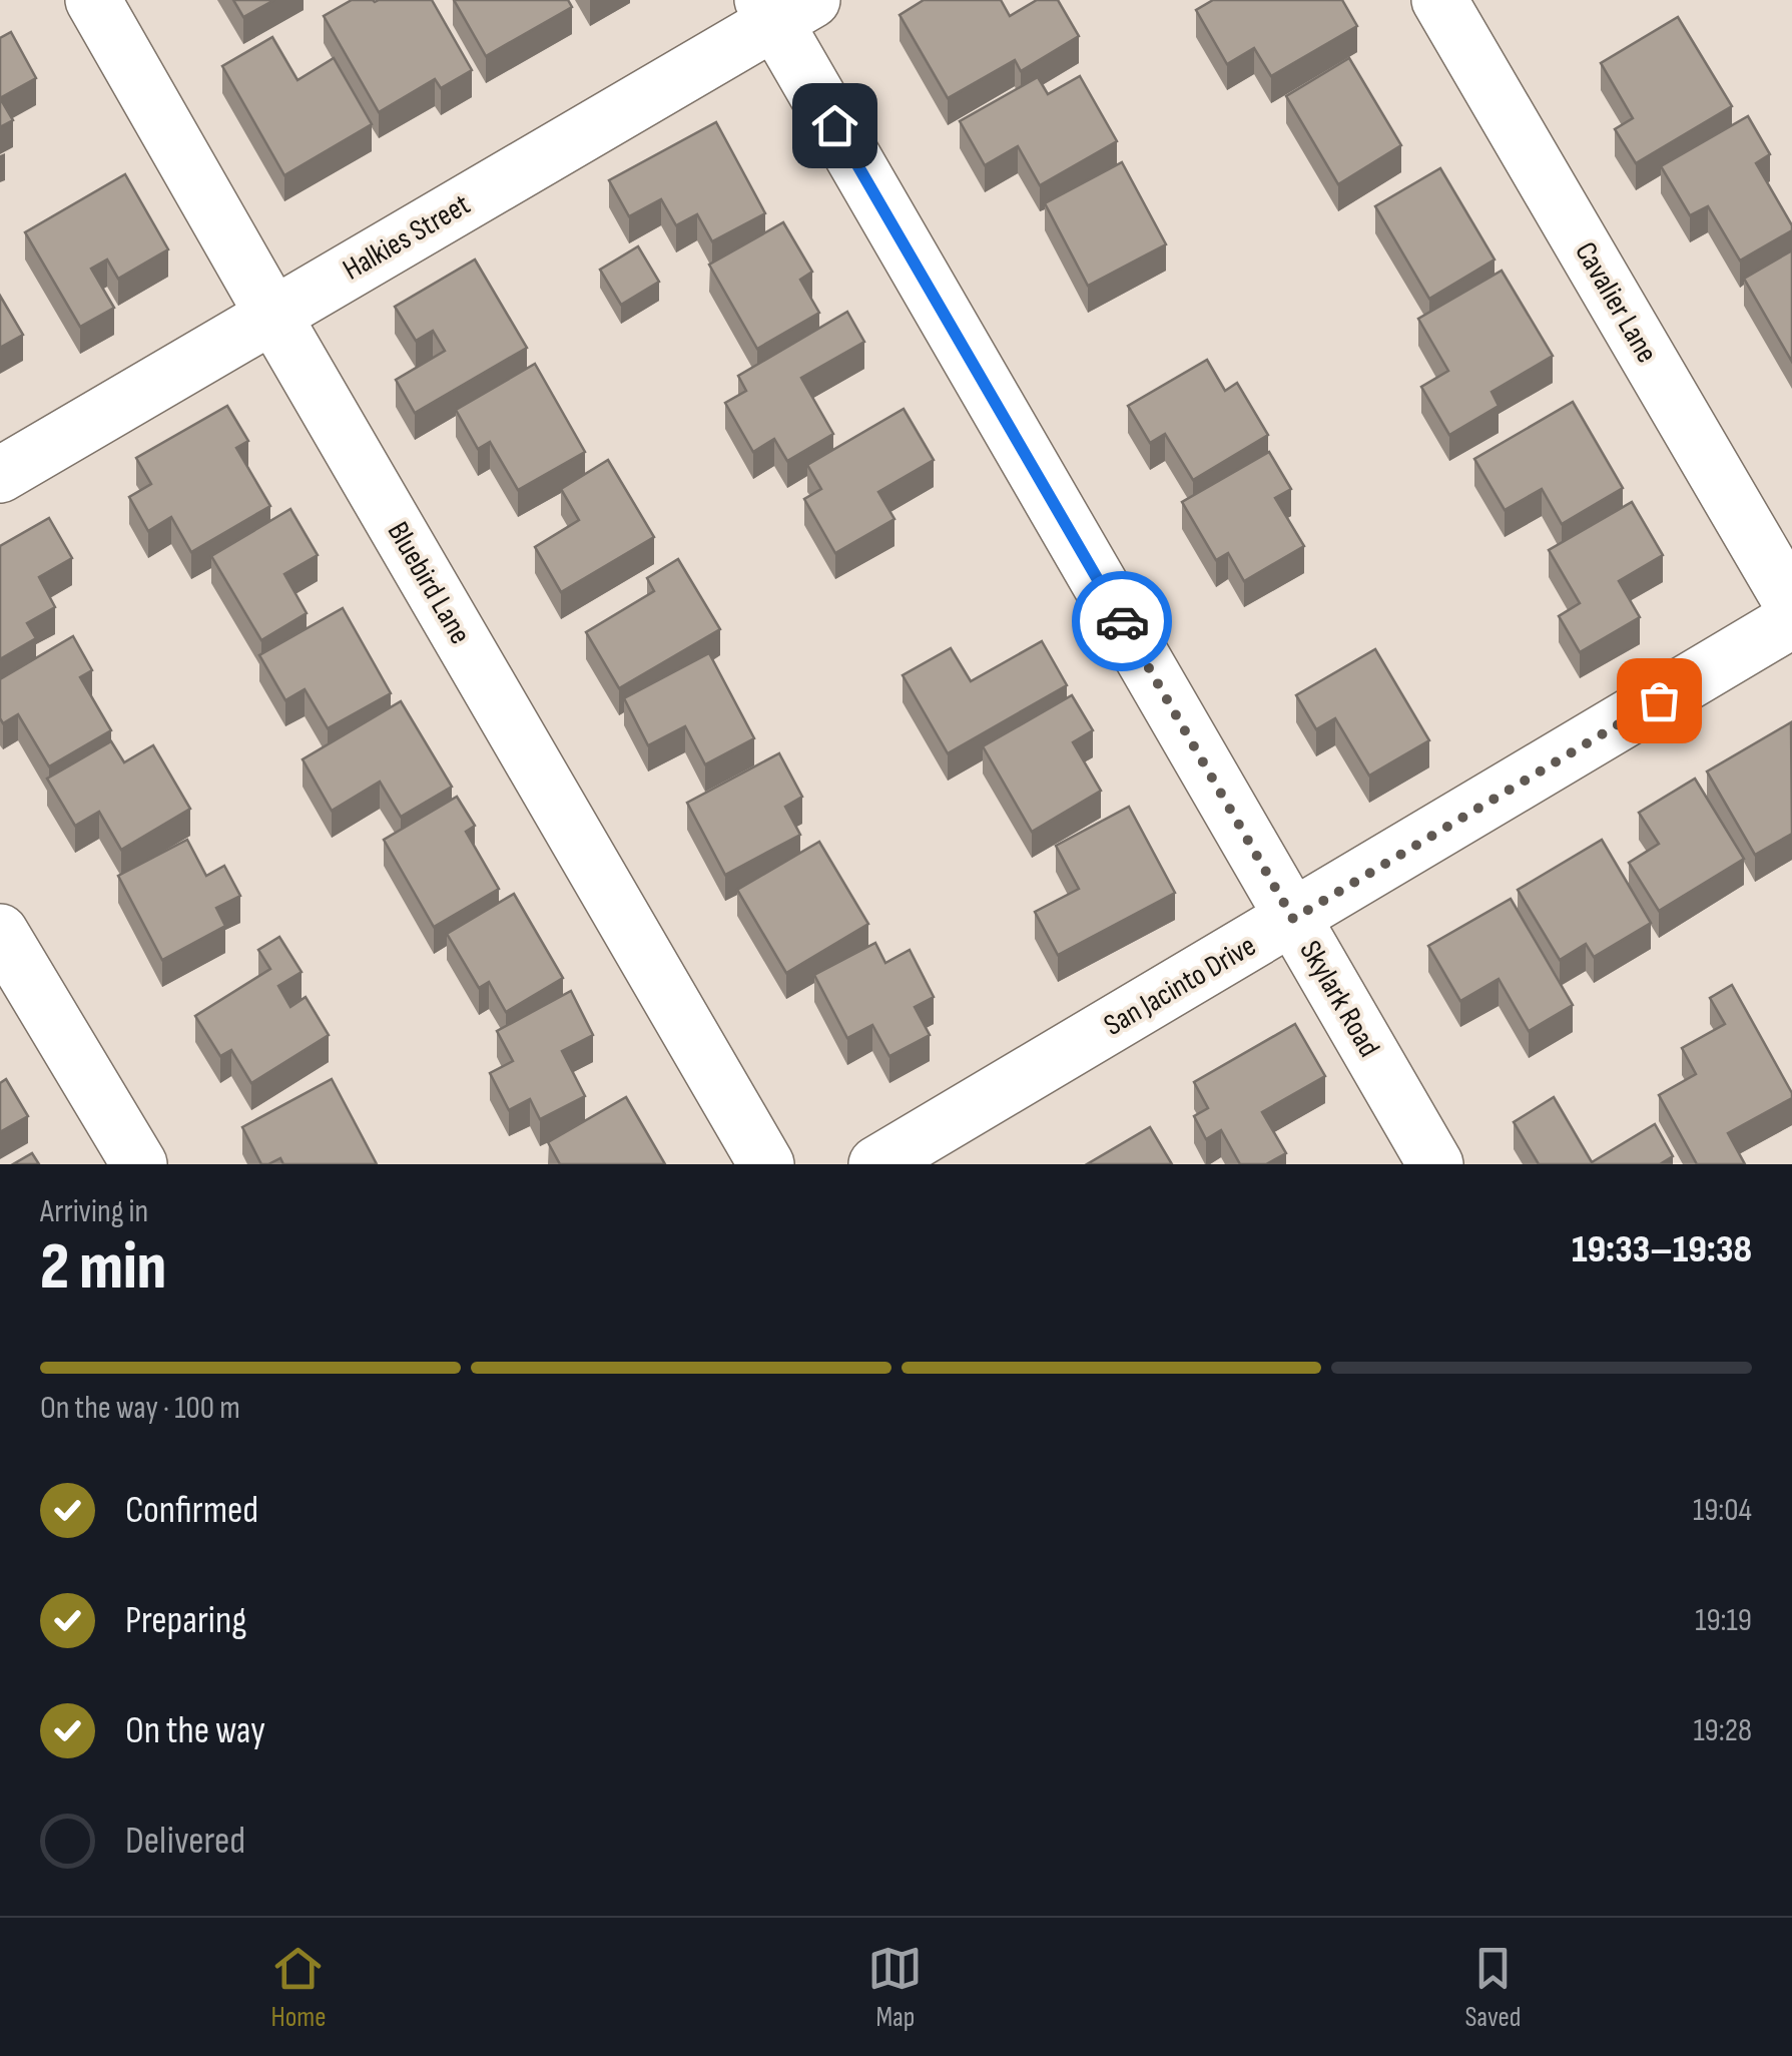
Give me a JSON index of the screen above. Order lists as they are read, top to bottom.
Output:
{
  "streets": {
    "street": [
      "Halkies Street",
      "Cavalier Lane",
      "Bluebird Lane",
      "San Jacinto Drive",
      "Skylark Road"
    ]
  },
  "crossings": [
    ["Halkies Street", "Bluebird Lane"],
    ["Halkies Street", "Skylark Road"],
    ["San Jacinto Drive", "Skylark Road"]
  ],
  "page": {
    "heading": ["2 min", "Arriving in", "19:33–19:38"],
    "bar": "On the way · 100 m",
    "list": [
      ["Confirmed", "19:04"],
      ["Preparing", "19:19"],
      ["On the way", "19:28"],
      "Delivered"
    ],
    "tabs": ["Home", "Map", "Saved"]
  }
}
